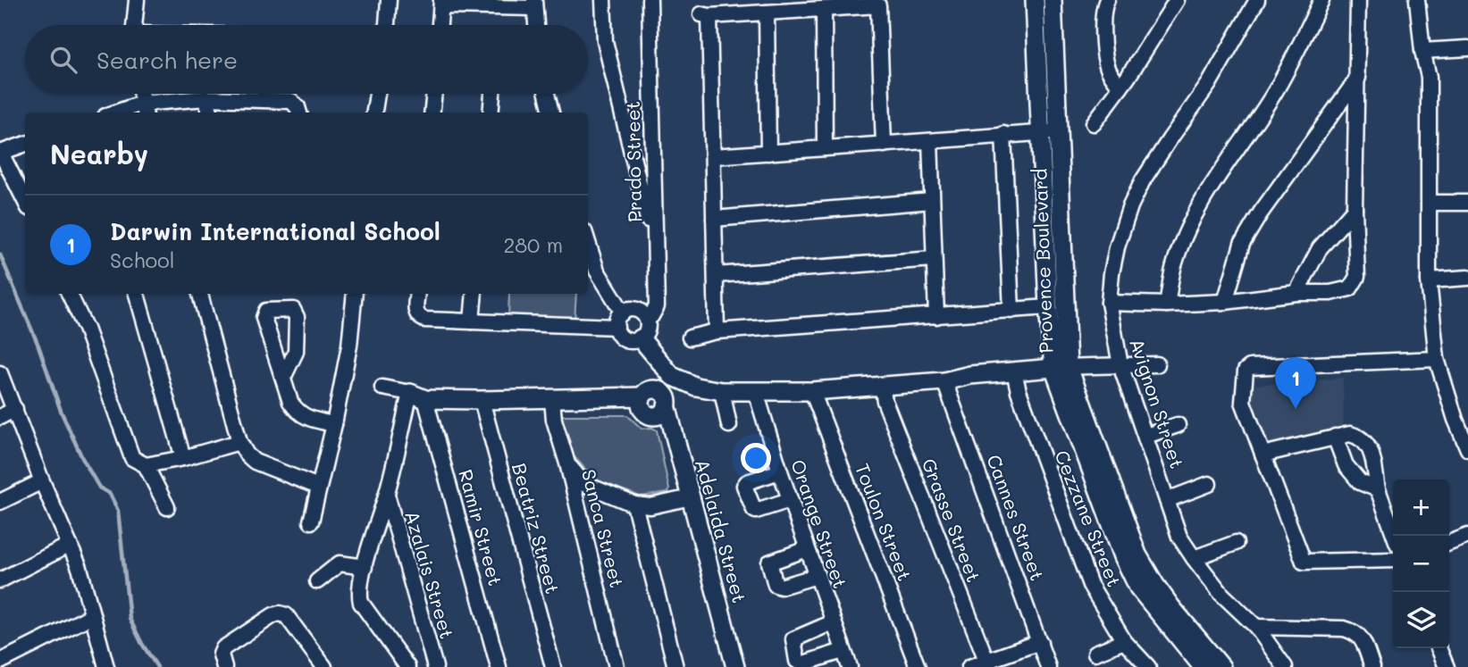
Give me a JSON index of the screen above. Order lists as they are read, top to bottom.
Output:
{
  "streets": {
    "street": [
      "Prado Street",
      "Provence Boulevard",
      "Avignon Street",
      "Cannes Street",
      "Cezzane Street",
      "Grasse Street",
      "Toulon Street",
      "Orange Street",
      "Ramir Street",
      "Beatriz Street",
      "Sanca Street",
      "Adelaida Street",
      "Azalais Street"
    ]
  },
  "page": {
    "search": "Search here",
    "heading": "Nearby",
    "list": [
      {
        "mark": "1",
        "name": "Darwin International School",
        "note": "School",
        "value": "280 m"
      }
    ],
    "pins": "1",
    "map_buttons": ["+", "−"]
  }
}
